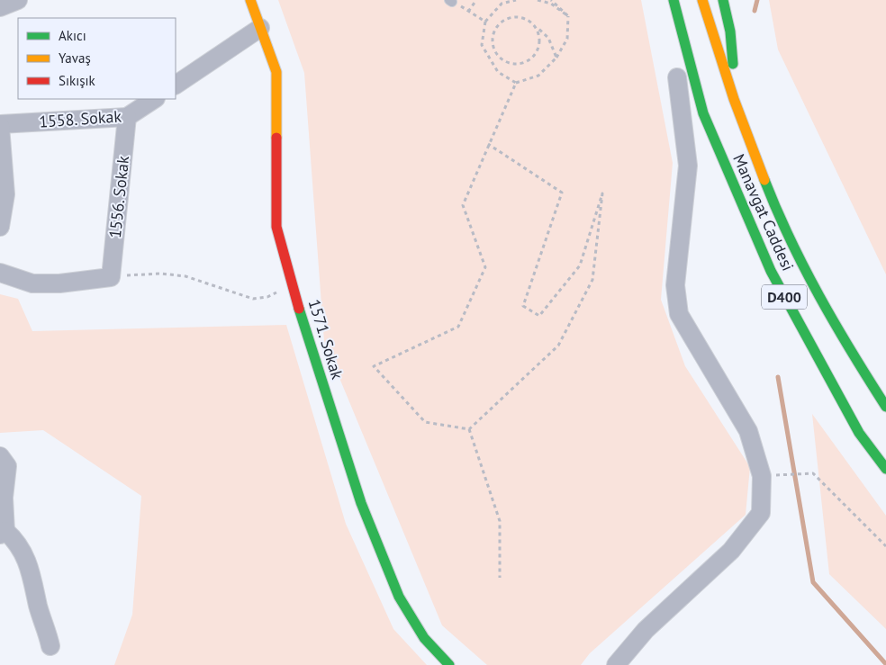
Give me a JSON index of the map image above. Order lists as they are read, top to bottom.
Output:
{
  "streets": {
    "main road": ["Manavgat Caddesi", "D400", "1571. Sokak"],
    "street": ["1558. Sokak", "1556. Sokak"]
  },
  "crossings": [
    ["1558. Sokak", "1556. Sokak"]
  ],
  "legend": ["Akıcı", "Yavaş", "Sıkışık"]
}
